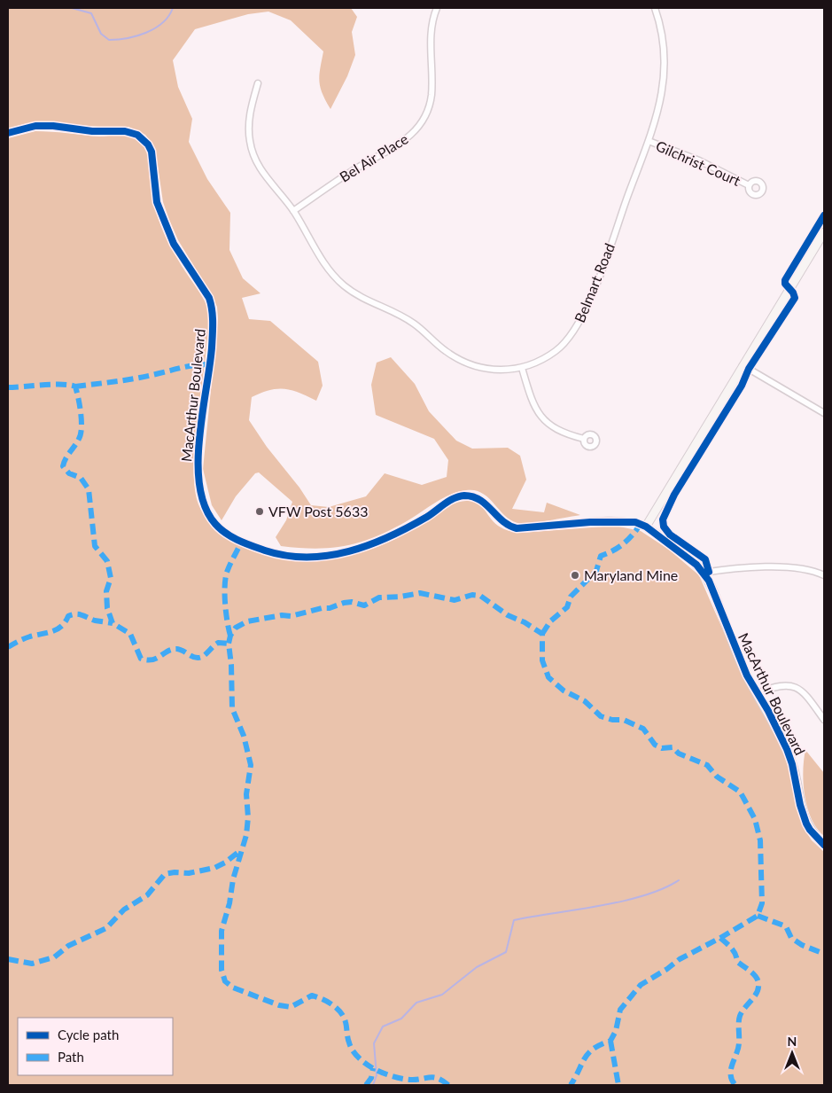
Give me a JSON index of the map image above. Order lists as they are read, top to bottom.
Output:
{
  "streets": {
    "main road": ["MacArthur Boulevard"],
    "street": ["Bel Air Place", "Gilchrist Court", "Belmart Road"]
  },
  "crossings": [
    ["Bel Air Place", "Belmart Road"],
    ["Gilchrist Court", "Belmart Road"]
  ],
  "places": ["VFW Post 5633", "Maryland Mine"],
  "legend": ["Cycle path", "Path"],
  "north": "top"
}
